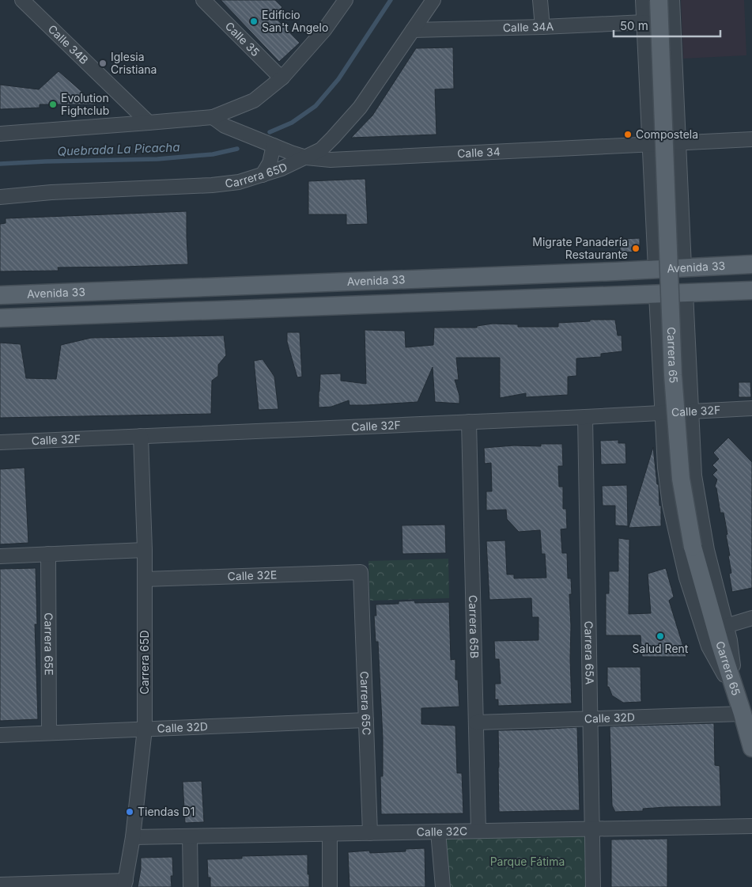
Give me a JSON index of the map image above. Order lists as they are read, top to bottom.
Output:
{
  "streets": {
    "main road": ["Avenida 33", "Carrera 65"],
    "street": [
      "Calle 34A",
      "Calle 35",
      "Calle 34B",
      "Calle 34",
      "Carrera 65D",
      "Calle 32F",
      "Calle 32E",
      "Carrera 65B",
      "Carrera 65E",
      "Carrera 65A",
      "Carrera 65C",
      "Calle 32D",
      "Calle 32C"
    ]
  },
  "crossings": [
    ["Calle 34A", "Carrera 65D"],
    ["Calle 34", "Carrera 65D"],
    ["Carrera 65D", "Calle 32F"],
    ["Carrera 65D", "Calle 32E"],
    ["Carrera 65D", "Calle 32D"],
    ["Carrera 65D", "Calle 32C"],
    ["Carrera 65", "Calle 32F"],
    ["Carrera 65", "Calle 32D"],
    ["Calle 32F", "Carrera 65B"],
    ["Calle 32F", "Carrera 65A"],
    ["Calle 32E", "Carrera 65C"],
    ["Carrera 65B", "Calle 32D"],
    ["Carrera 65B", "Calle 32C"],
    ["Carrera 65E", "Calle 32D"],
    ["Carrera 65A", "Calle 32D"],
    ["Carrera 65A", "Calle 32C"],
    ["Carrera 65C", "Calle 32D"],
    ["Carrera 65C", "Calle 32C"]
  ],
  "water": ["Quebrada La Picacha"],
  "parks": ["Parque Fátima"],
  "places": [
    "Edificio San't Angelo",
    "Iglesia Cristiana",
    "Evolution Fightclub",
    "Compostela",
    "Migrate Panadería Restaurante",
    "Salud Rent",
    "Tiendas D1"
  ],
  "scale_bar": "50 m"
}
